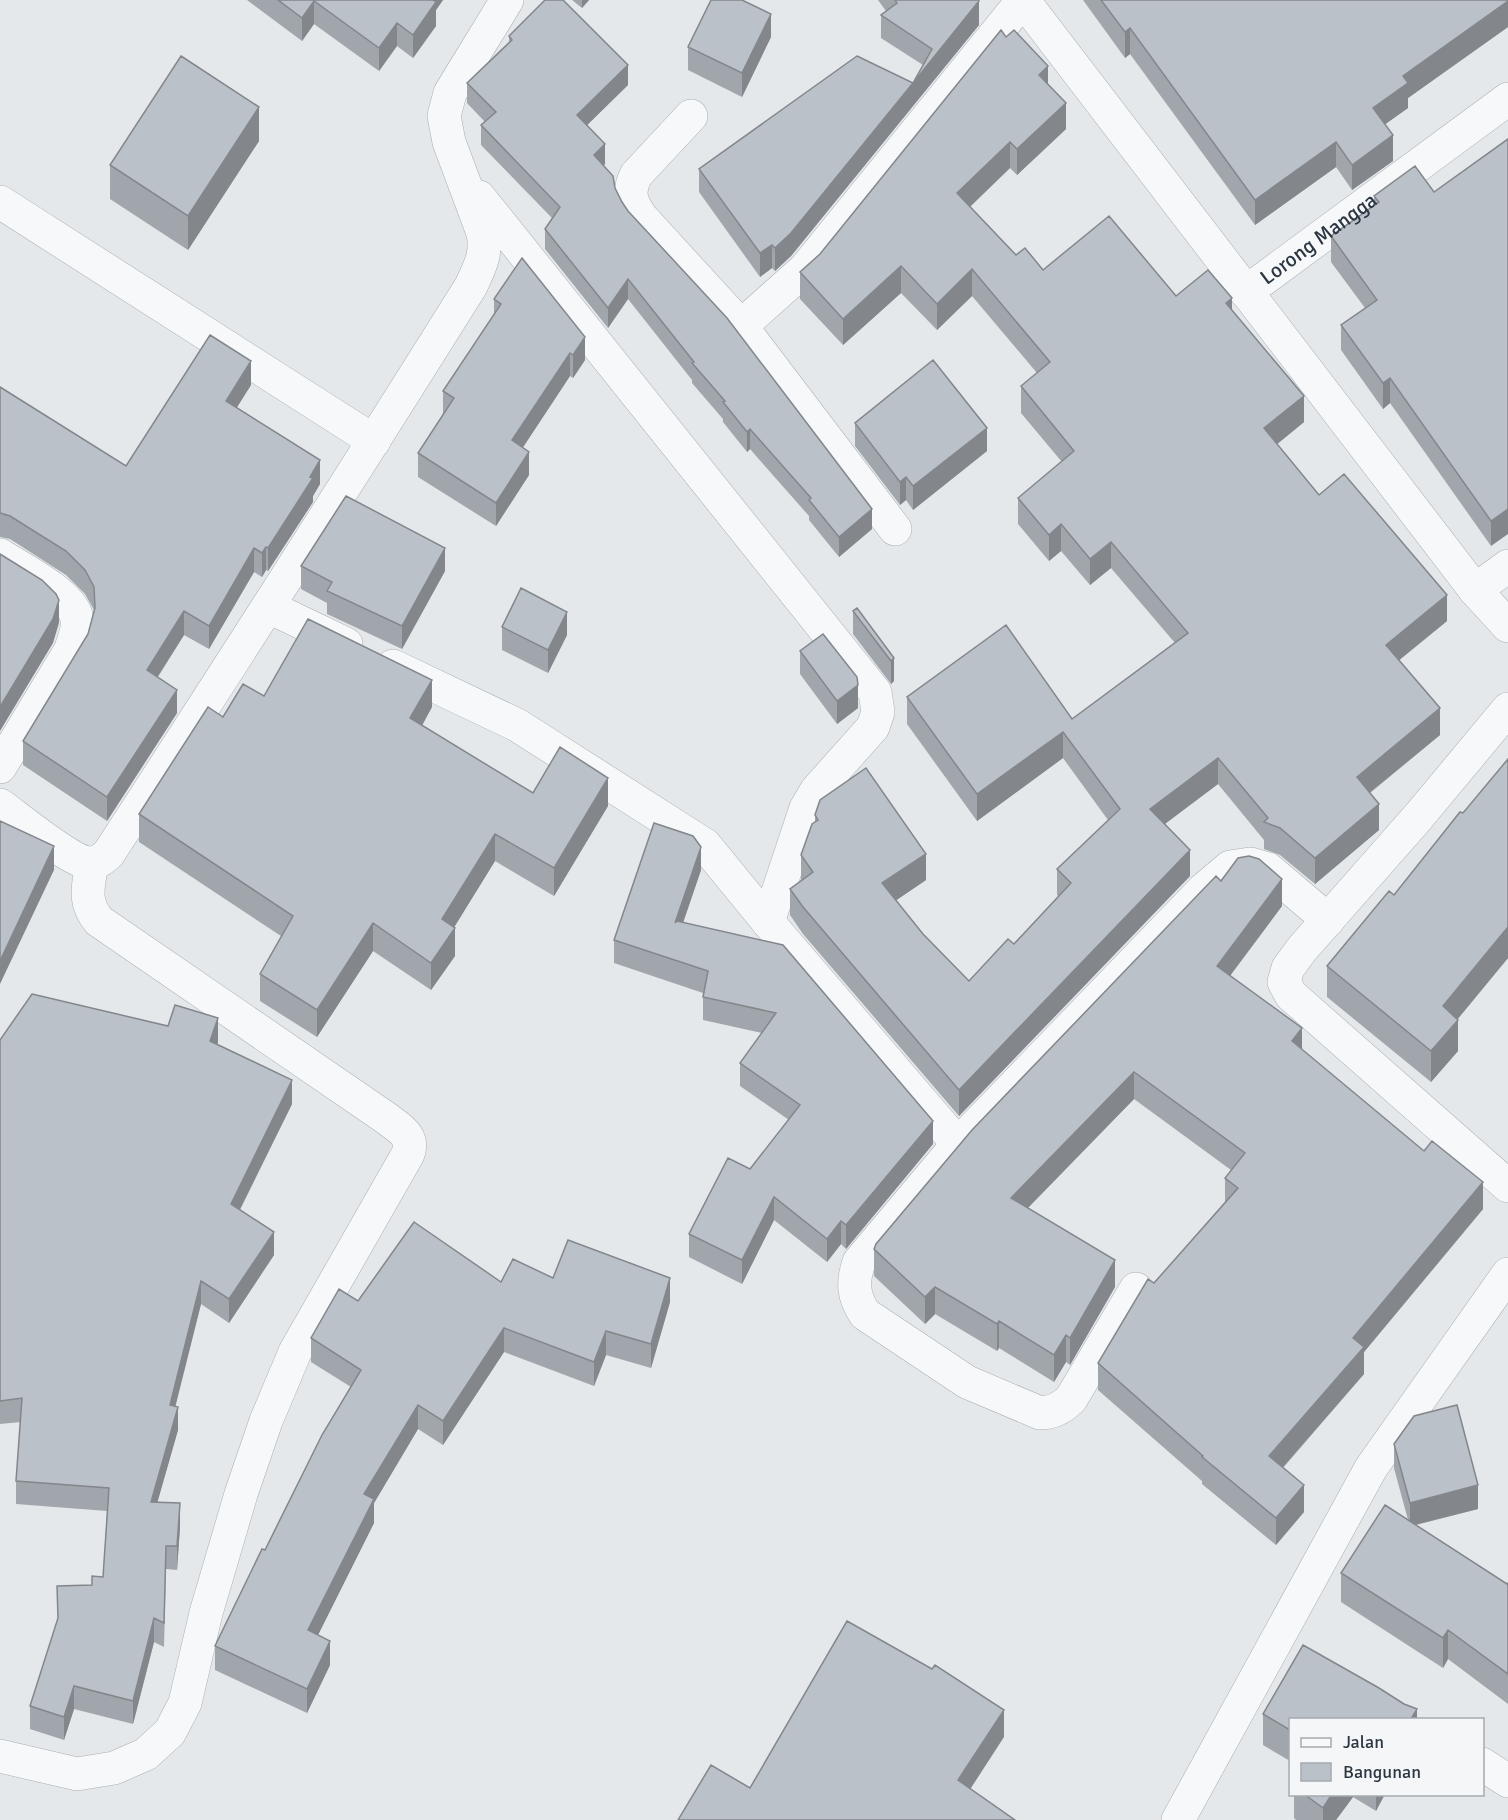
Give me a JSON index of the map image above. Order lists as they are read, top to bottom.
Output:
{
  "streets": {
    "street": ["Lorong Mangga"]
  },
  "legend": ["Jalan", "Bangunan"]
}
